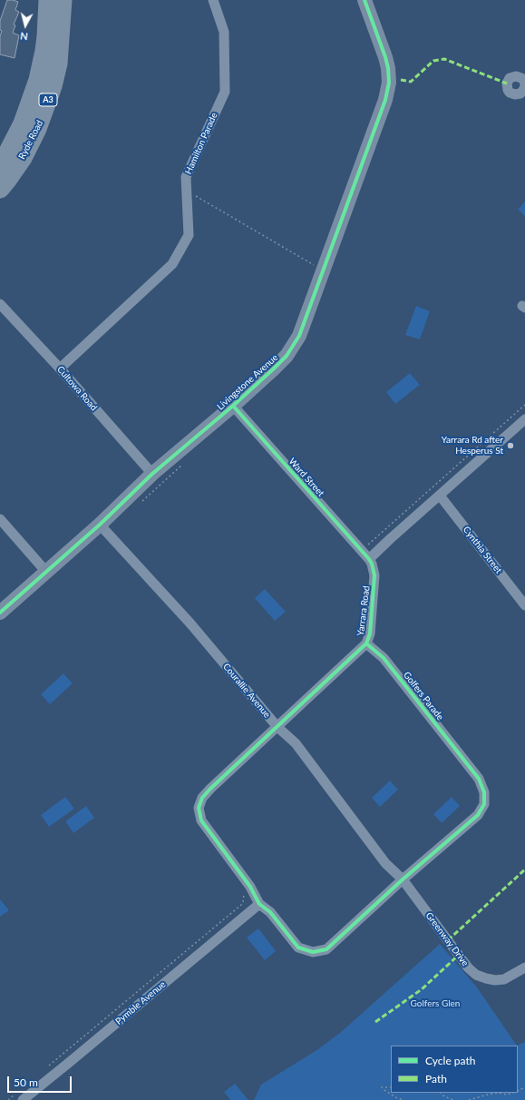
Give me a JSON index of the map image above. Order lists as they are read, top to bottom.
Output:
{
  "streets": {
    "highway": ["A3", "Ryde Road"],
    "street": [
      "Hamilton Parade",
      "Livingstone Avenue",
      "Cultowa Road",
      "Ward Street",
      "Cynthia Street",
      "Yarrara Road",
      "Courallie Avenue",
      "Golfers Parade",
      "Greenway Drive",
      "Pymble Avenue"
    ]
  },
  "crossings": [
    ["Hamilton Parade", "Cultowa Road"],
    ["Livingstone Avenue", "Cultowa Road"],
    ["Livingstone Avenue", "Ward Street"],
    ["Livingstone Avenue", "Courallie Avenue"],
    ["Ward Street", "Yarrara Road"],
    ["Yarrara Road", "Golfers Parade"],
    ["Courallie Avenue", "Golfers Parade"],
    ["Courallie Avenue", "Greenway Drive"],
    ["Golfers Parade", "Greenway Drive"],
    ["Golfers Parade", "Pymble Avenue"]
  ],
  "parks": ["Golfers Glen"],
  "places": ["Yarrara Rd after Hesperus St"],
  "legend": ["Cycle path", "Path"],
  "scale_bar": "50 m",
  "north": "bottom"
}
